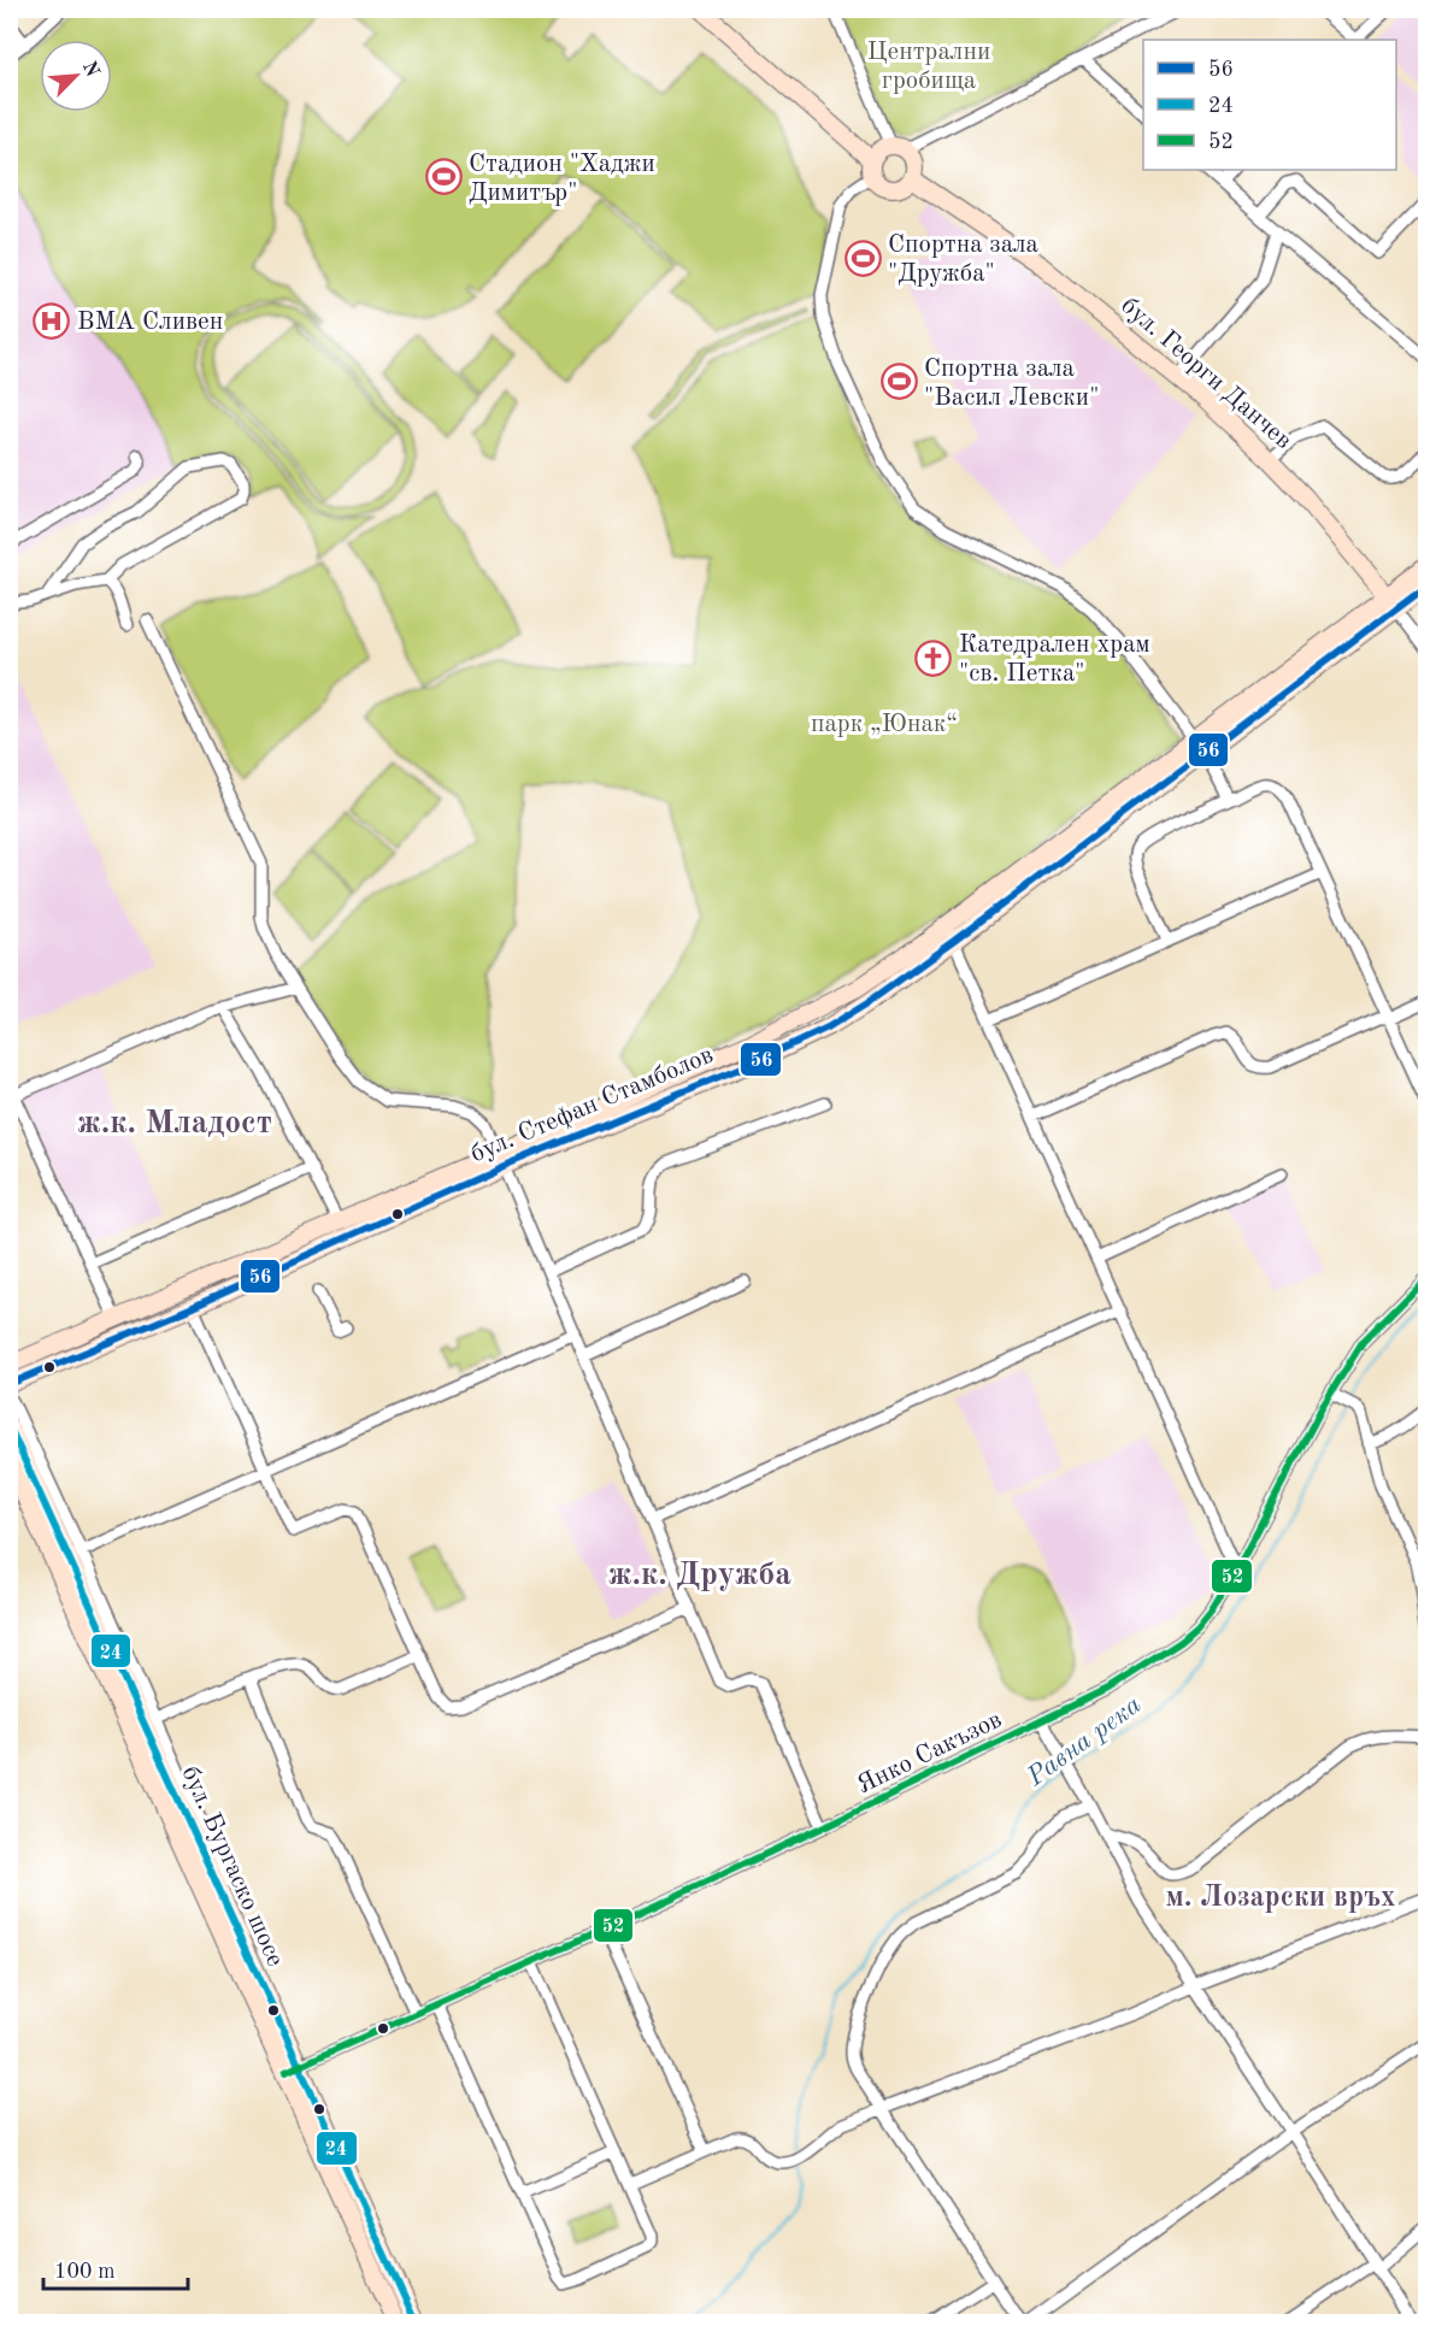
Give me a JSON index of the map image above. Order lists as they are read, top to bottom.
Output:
{
  "streets": {
    "main road": ["бул. Георги Данчев", "бул. Стефан Стамболов", "бул. Бургаско шосе"],
    "street": ["Янко Сакъзов"]
  },
  "crossings": [
    ["бул. Георги Данчев", "бул. Стефан Стамболов"],
    ["Янко Сакъзов", "бул. Бургаско шосе"]
  ],
  "districts": ["ж.к. Младост", "ж.к. Дружба", "м. Лозарски връх"],
  "water": ["Равна река"],
  "parks": ["Централни гробища", "парк „Юнак“"],
  "places": {
    "sports": ["Стадион \"Хаджи Димитър\"", "Спортна зала \"Дружба\"", "Спортна зала \"Васил Левски\""],
    "hospital": ["ВМА Сливен"],
    "church": ["Катедрален храм \"св. Петка\""]
  },
  "lines": ["transit line 56", "transit line 52", "transit line 24"],
  "legend": ["56", "24", "52"],
  "scale_bar": "100 m",
  "north": "top right"
}
